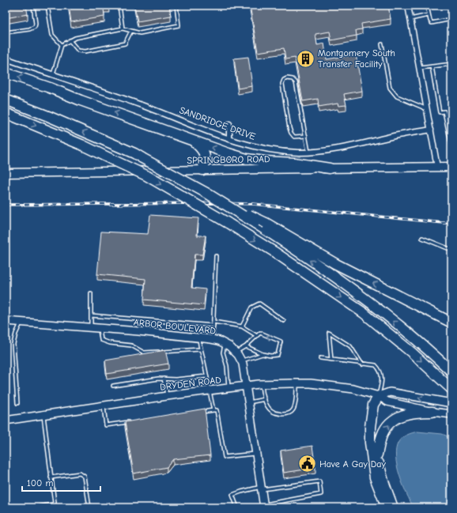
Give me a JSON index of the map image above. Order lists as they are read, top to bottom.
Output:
{
  "streets": {
    "main road": ["SPRINGBORO ROAD", "ARBOR BOULEVARD", "DRYDEN ROAD"],
    "street": ["SANDRIDGE DRIVE"]
  },
  "crossings": [
    ["ARBOR BOULEVARD", "DRYDEN ROAD"]
  ],
  "places": {
    "building": ["Montgomery South Transfer Facility"],
    "public building": ["Have A Gay Day"]
  },
  "scale_bar": "100 m"
}
